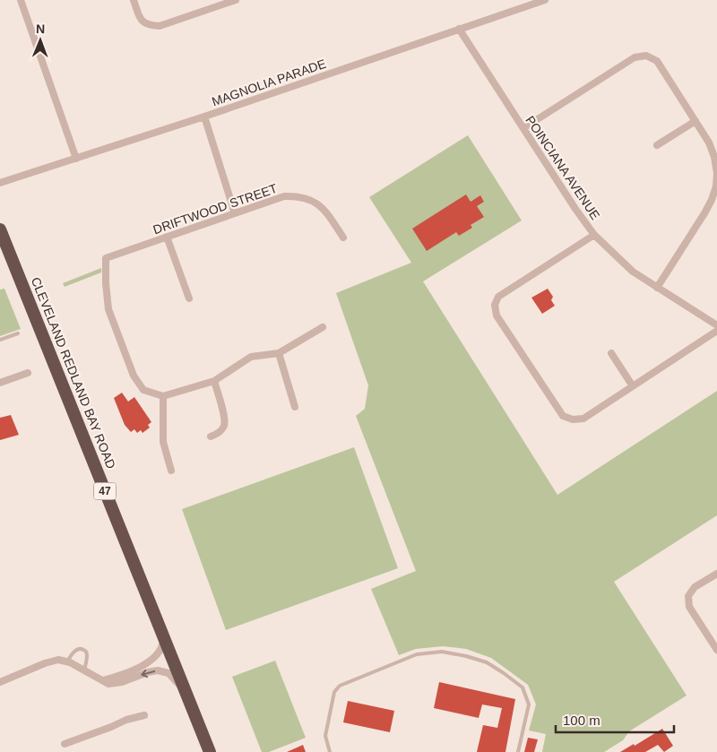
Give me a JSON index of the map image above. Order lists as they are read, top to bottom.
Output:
{
  "streets": {
    "highway": ["CLEVELAND REDLAND BAY ROAD", "47"],
    "street": ["MAGNOLIA PARADE", "POINCIANA AVENUE", "DRIFTWOOD STREET"]
  },
  "crossings": [
    ["MAGNOLIA PARADE", "POINCIANA AVENUE"]
  ],
  "scale_bar": "100 m",
  "north": "top"
}
